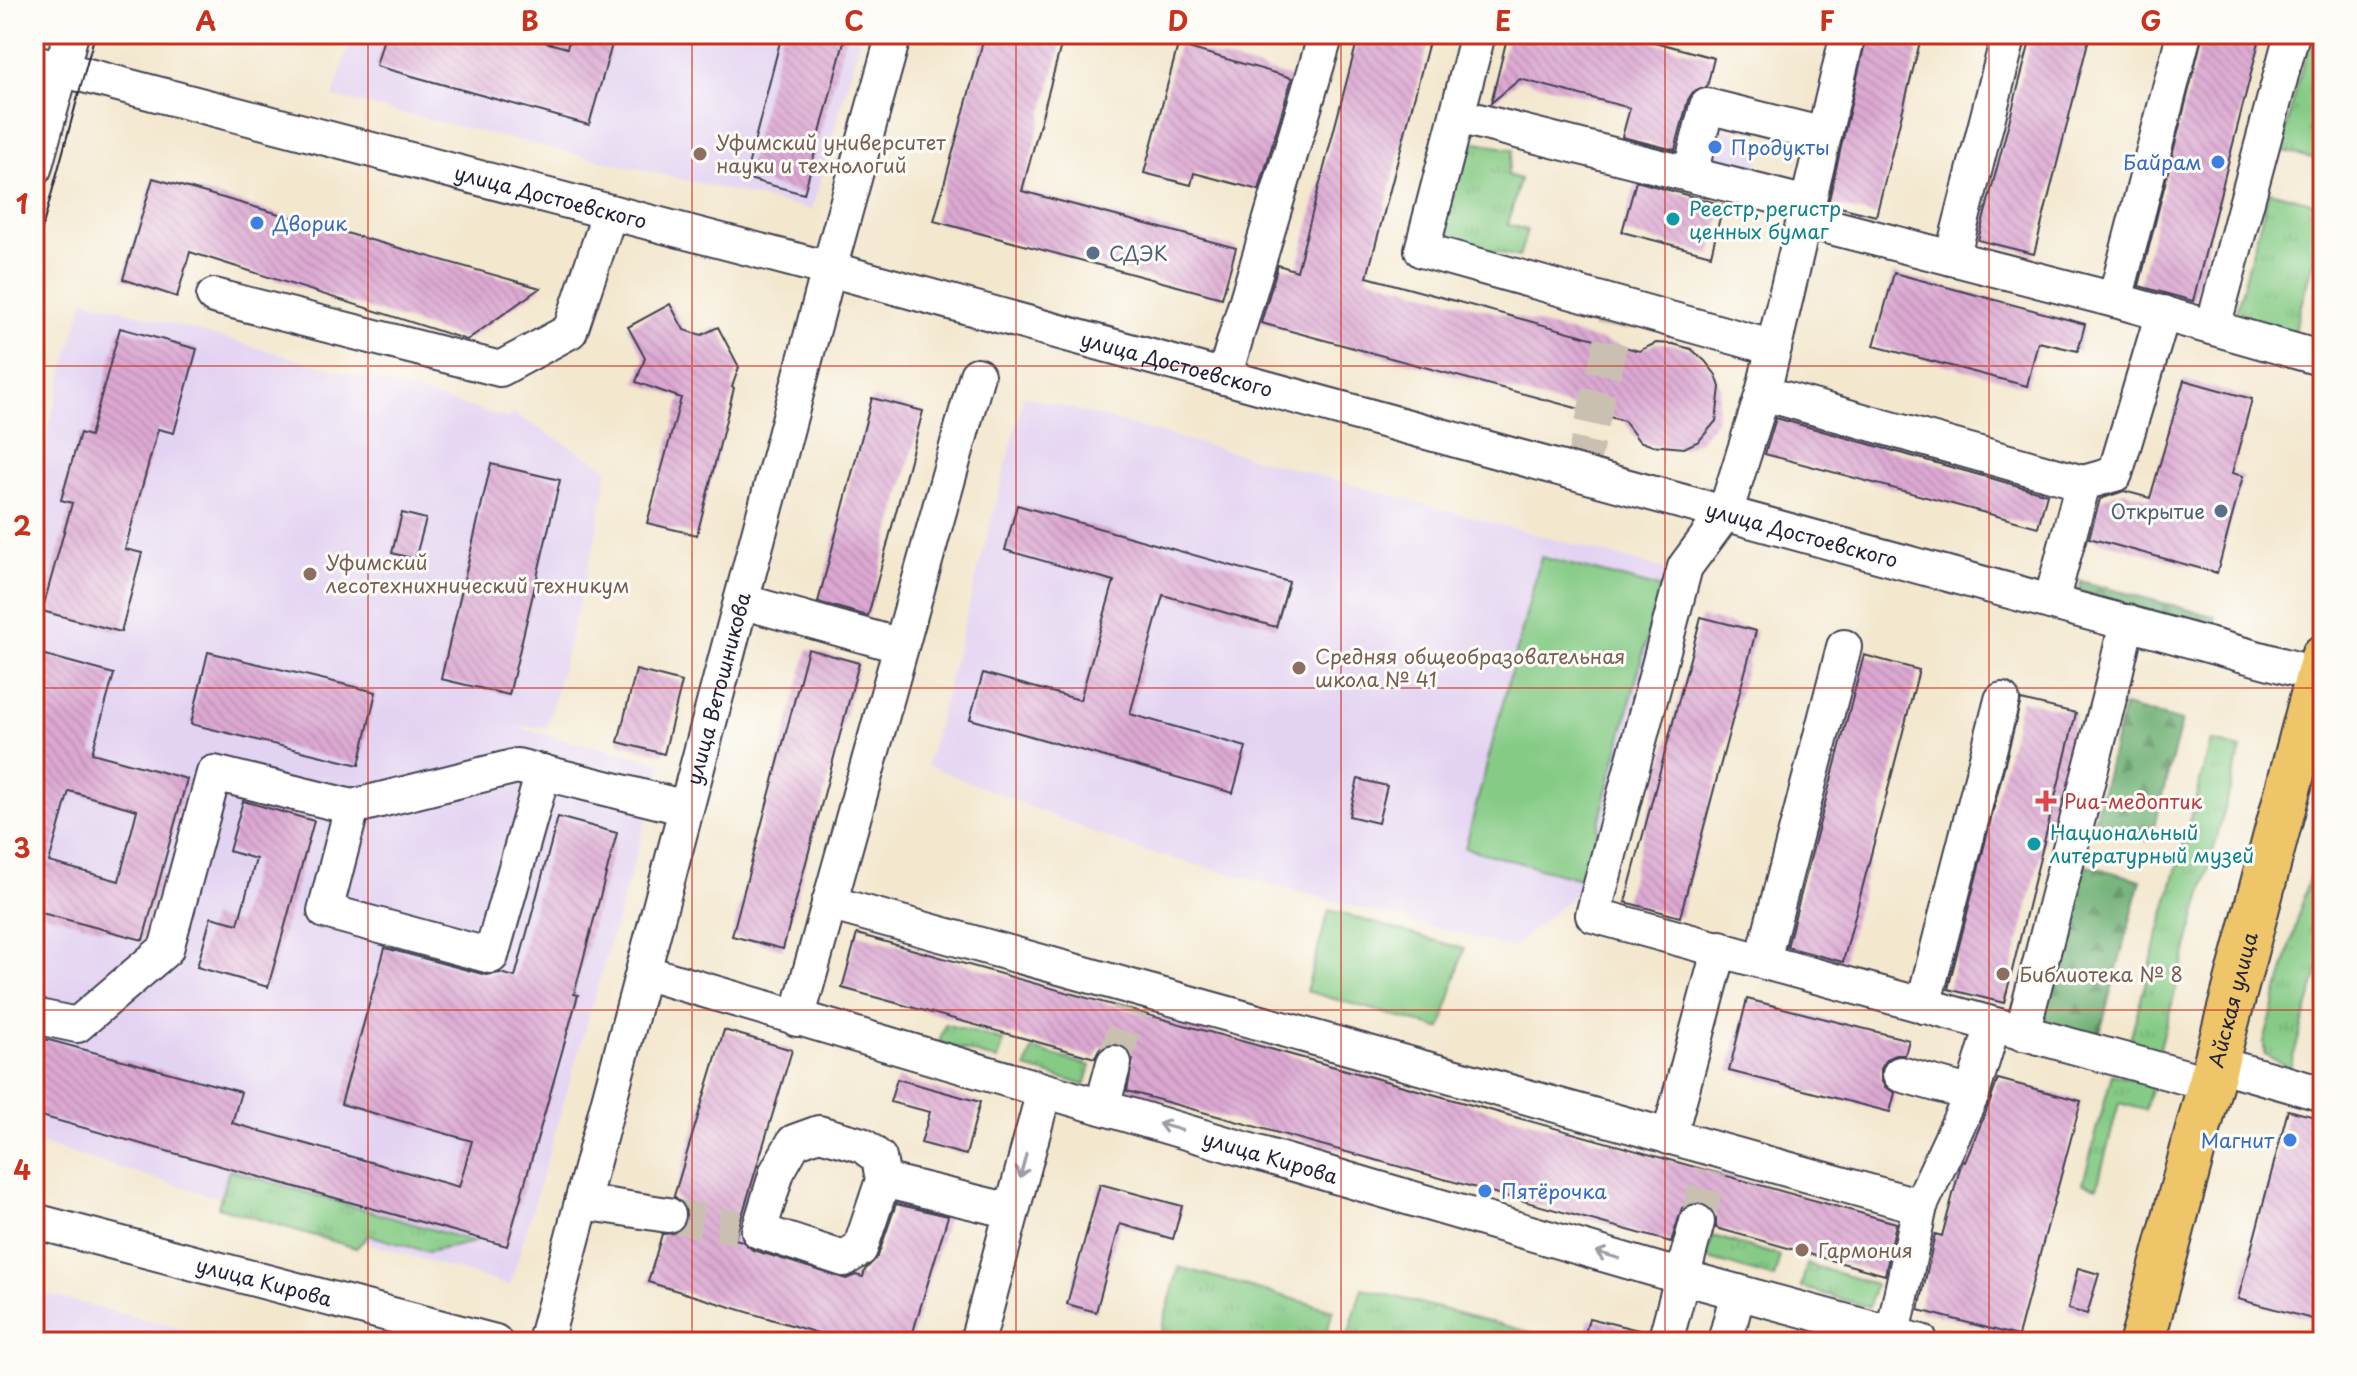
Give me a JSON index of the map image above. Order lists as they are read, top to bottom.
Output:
{
  "streets": {
    "main road": ["Айская улица"],
    "street": ["улица Достоевского", "улица Ветошникова", "улица Кирова"]
  },
  "crossings": [
    ["улица Достоевского", "улица Ветошникова"],
    ["улица Достоевского", "Айская улица"],
    ["улица Ветошникова", "улица Кирова"]
  ],
  "places": {
    "other": [
      "Продукты",
      "Уфимский университет науки и технологий",
      "Байрам",
      "Реестр, регистр ценных бумаг",
      "Дворик",
      "СДЭК",
      "Открытие",
      "Уфимский лесотехнихнический техникум",
      "Средняя общеобразовательная школа № 41",
      "Национальный литературный музей",
      "Библиотека № 8",
      "Магнит",
      "Пятёрочка",
      "Гармония"
    ],
    "health": ["Риа-медоптик"]
  },
  "grid": {
    "columns": [
      "A",
      "B",
      "C",
      "D",
      "E",
      "F",
      "G"
    ],
    "rows": [
      "1",
      "2",
      "3",
      "4"
    ]
  }
}
